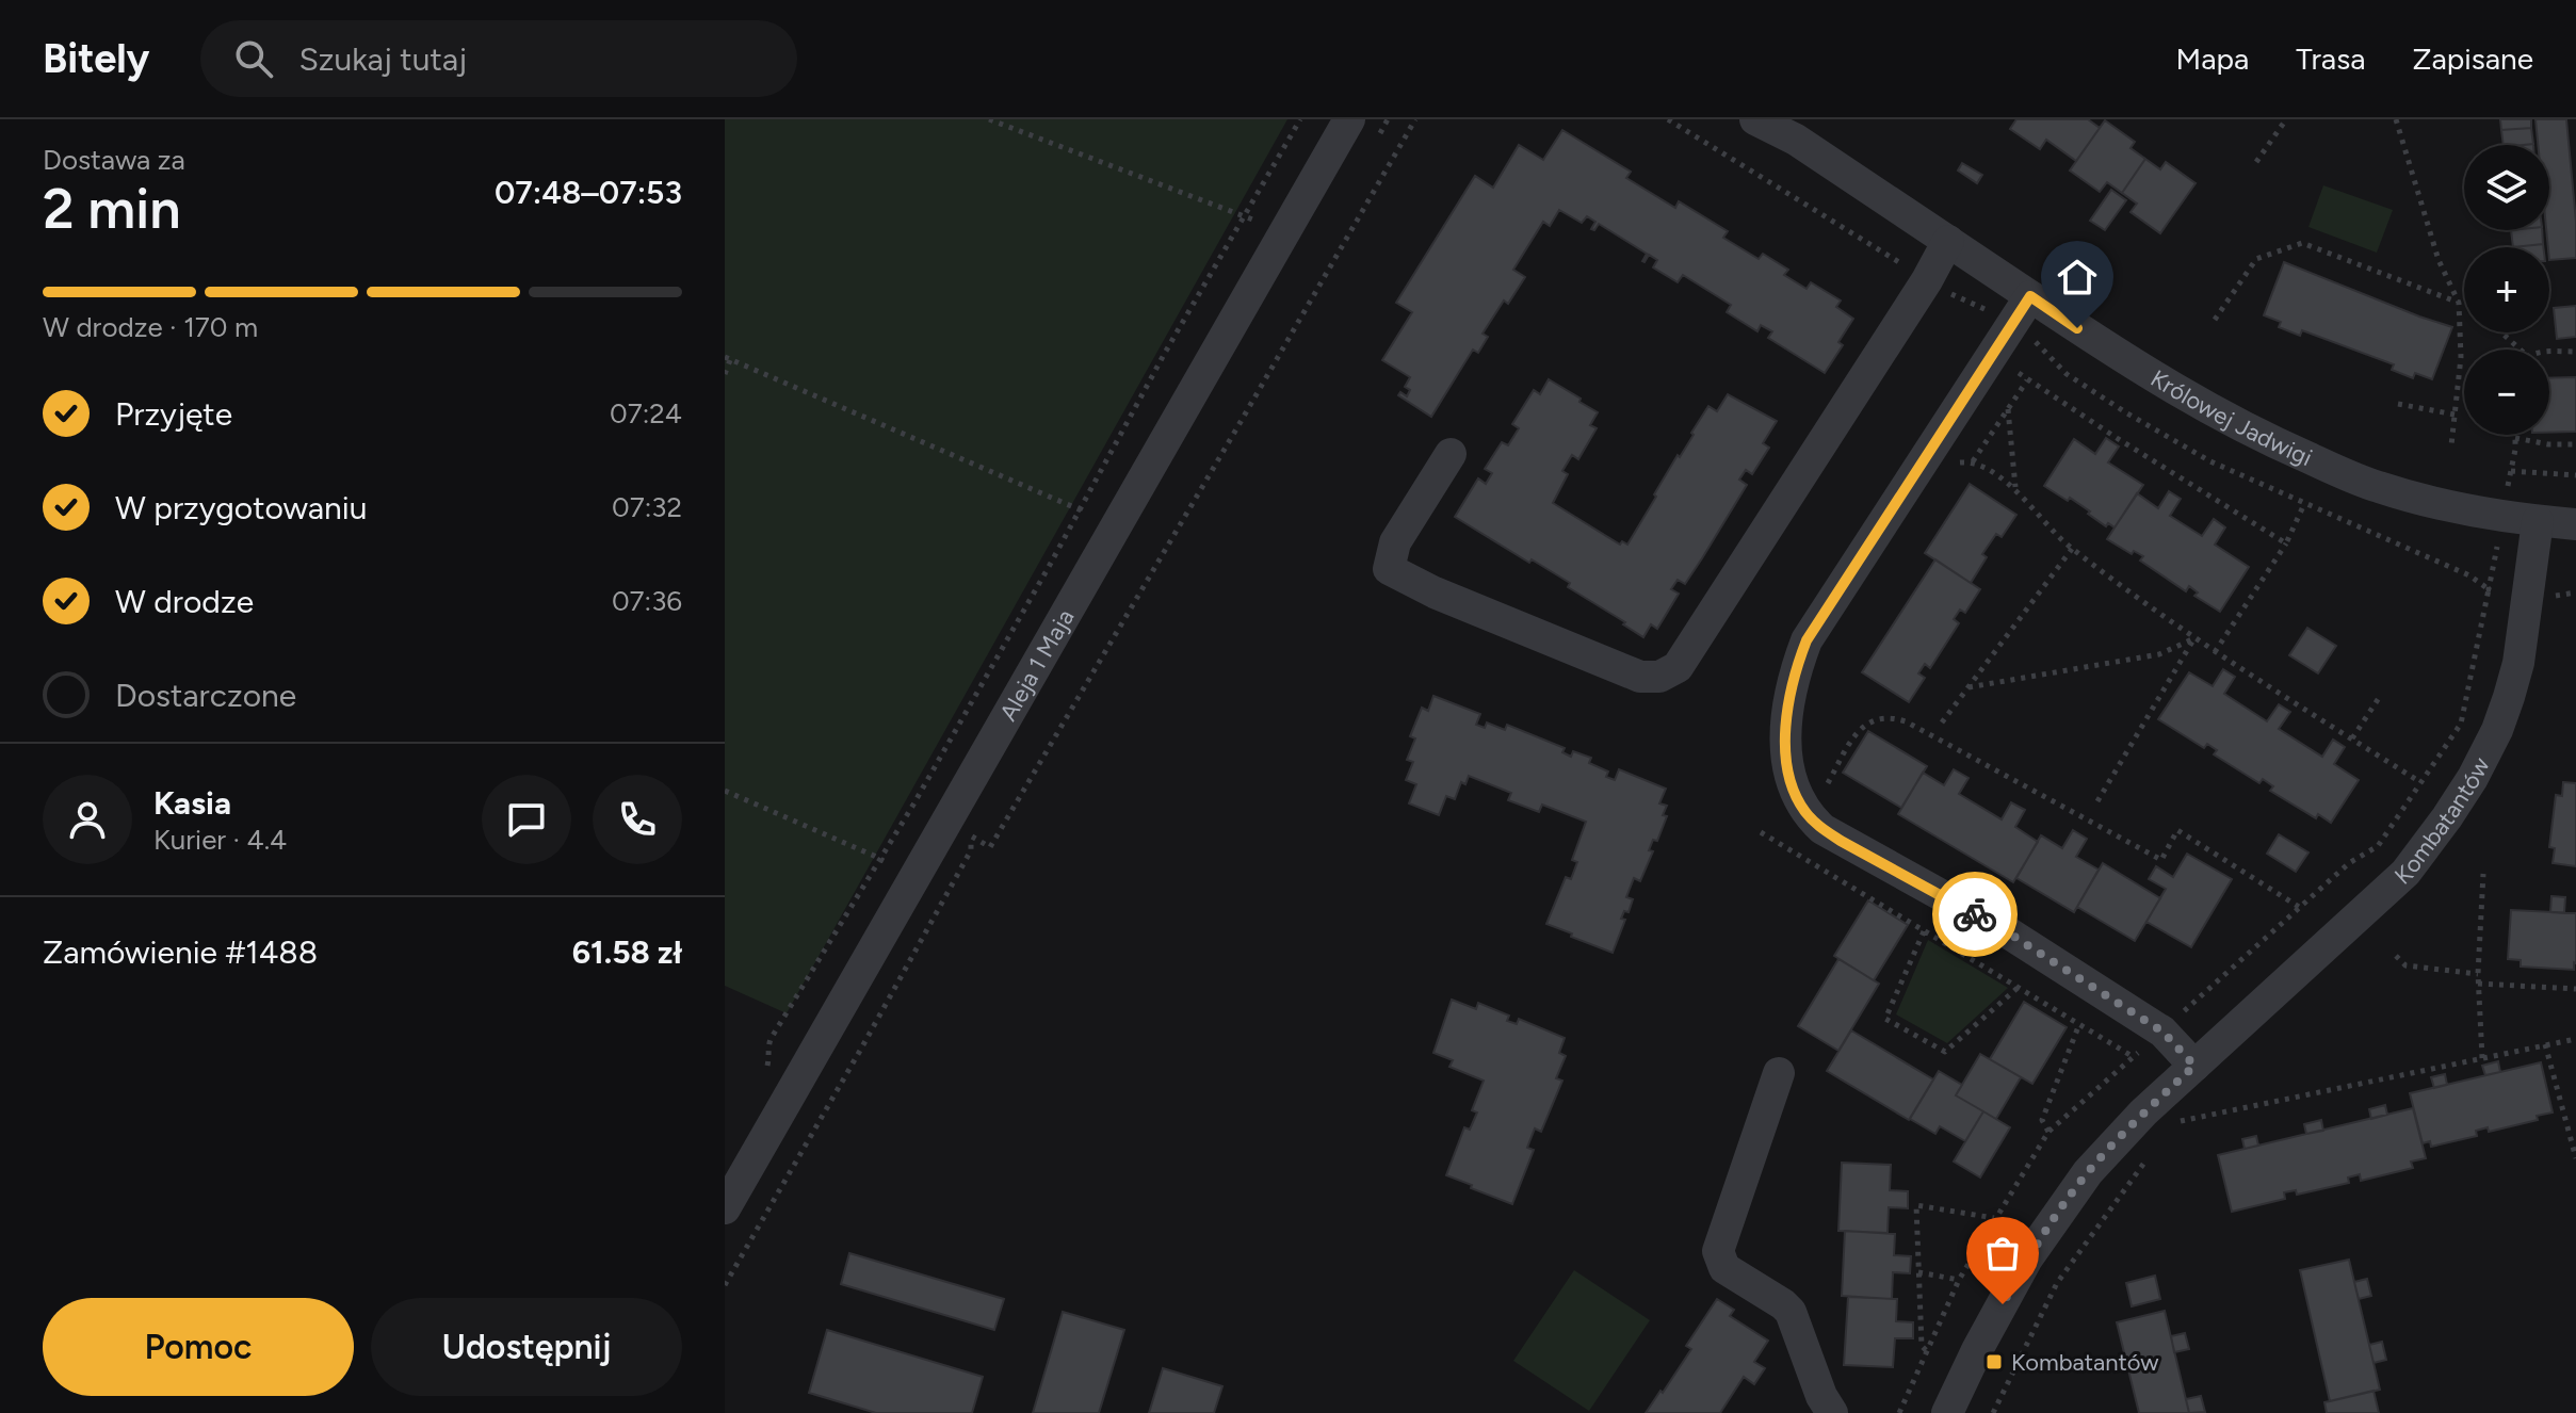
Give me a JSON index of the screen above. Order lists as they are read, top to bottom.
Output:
{
  "streets": {
    "street": ["Królowej Jadwigi", "Aleja 1 Maja", "Kombatantów"]
  },
  "crossings": [
    ["Królowej Jadwigi", "Kombatantów"]
  ],
  "places": {
    "transit": ["Kombatantów"]
  },
  "page": {
    "header": "Bitely",
    "search": "Szukaj tutaj",
    "nav": ["Mapa", "Trasa", "Zapisane"],
    "heading": ["2 min", "Dostawa za", "07:48–07:53"],
    "panel": [
      "Kasia",
      "Kurier · 4.4",
      "Zamówienie #1488",
      "61.58 zł"
    ],
    "map_buttons": ["+", "−"],
    "bar": "W drodze · 170 m",
    "list": [
      ["Przyjęte", "07:24"],
      ["W przygotowaniu", "07:32"],
      ["W drodze", "07:36"],
      "Dostarczone"
    ],
    "buttons": ["Pomoc", "Udostępnij"]
  }
}
